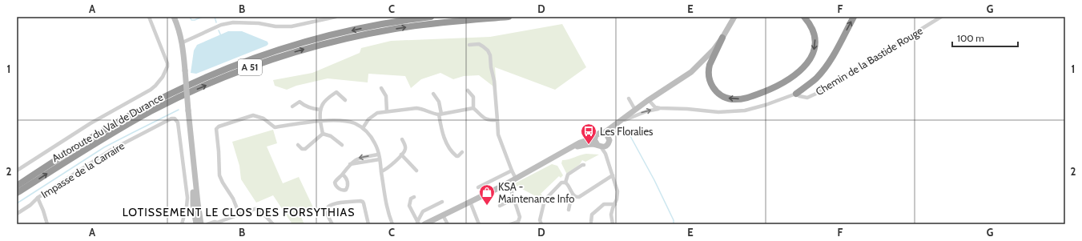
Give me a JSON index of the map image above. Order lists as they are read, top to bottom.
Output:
{
  "streets": {
    "highway": ["A 51", "Autoroute du Val de Durance"],
    "street": ["Chemin de la Bastide Rouge", "Impasse de la Carraire"]
  },
  "districts": ["LOTISSEMENT LE CLOS DES FORSYTHIAS"],
  "places": {
    "bus stop": ["Les Floralies"],
    "shop": ["KSA - Maintenance Info"]
  },
  "scale_bar": "100 m",
  "grid": {
    "columns": [
      "A",
      "B",
      "C",
      "D",
      "E",
      "F",
      "G"
    ],
    "rows": ["1", "2"]
  }
}
